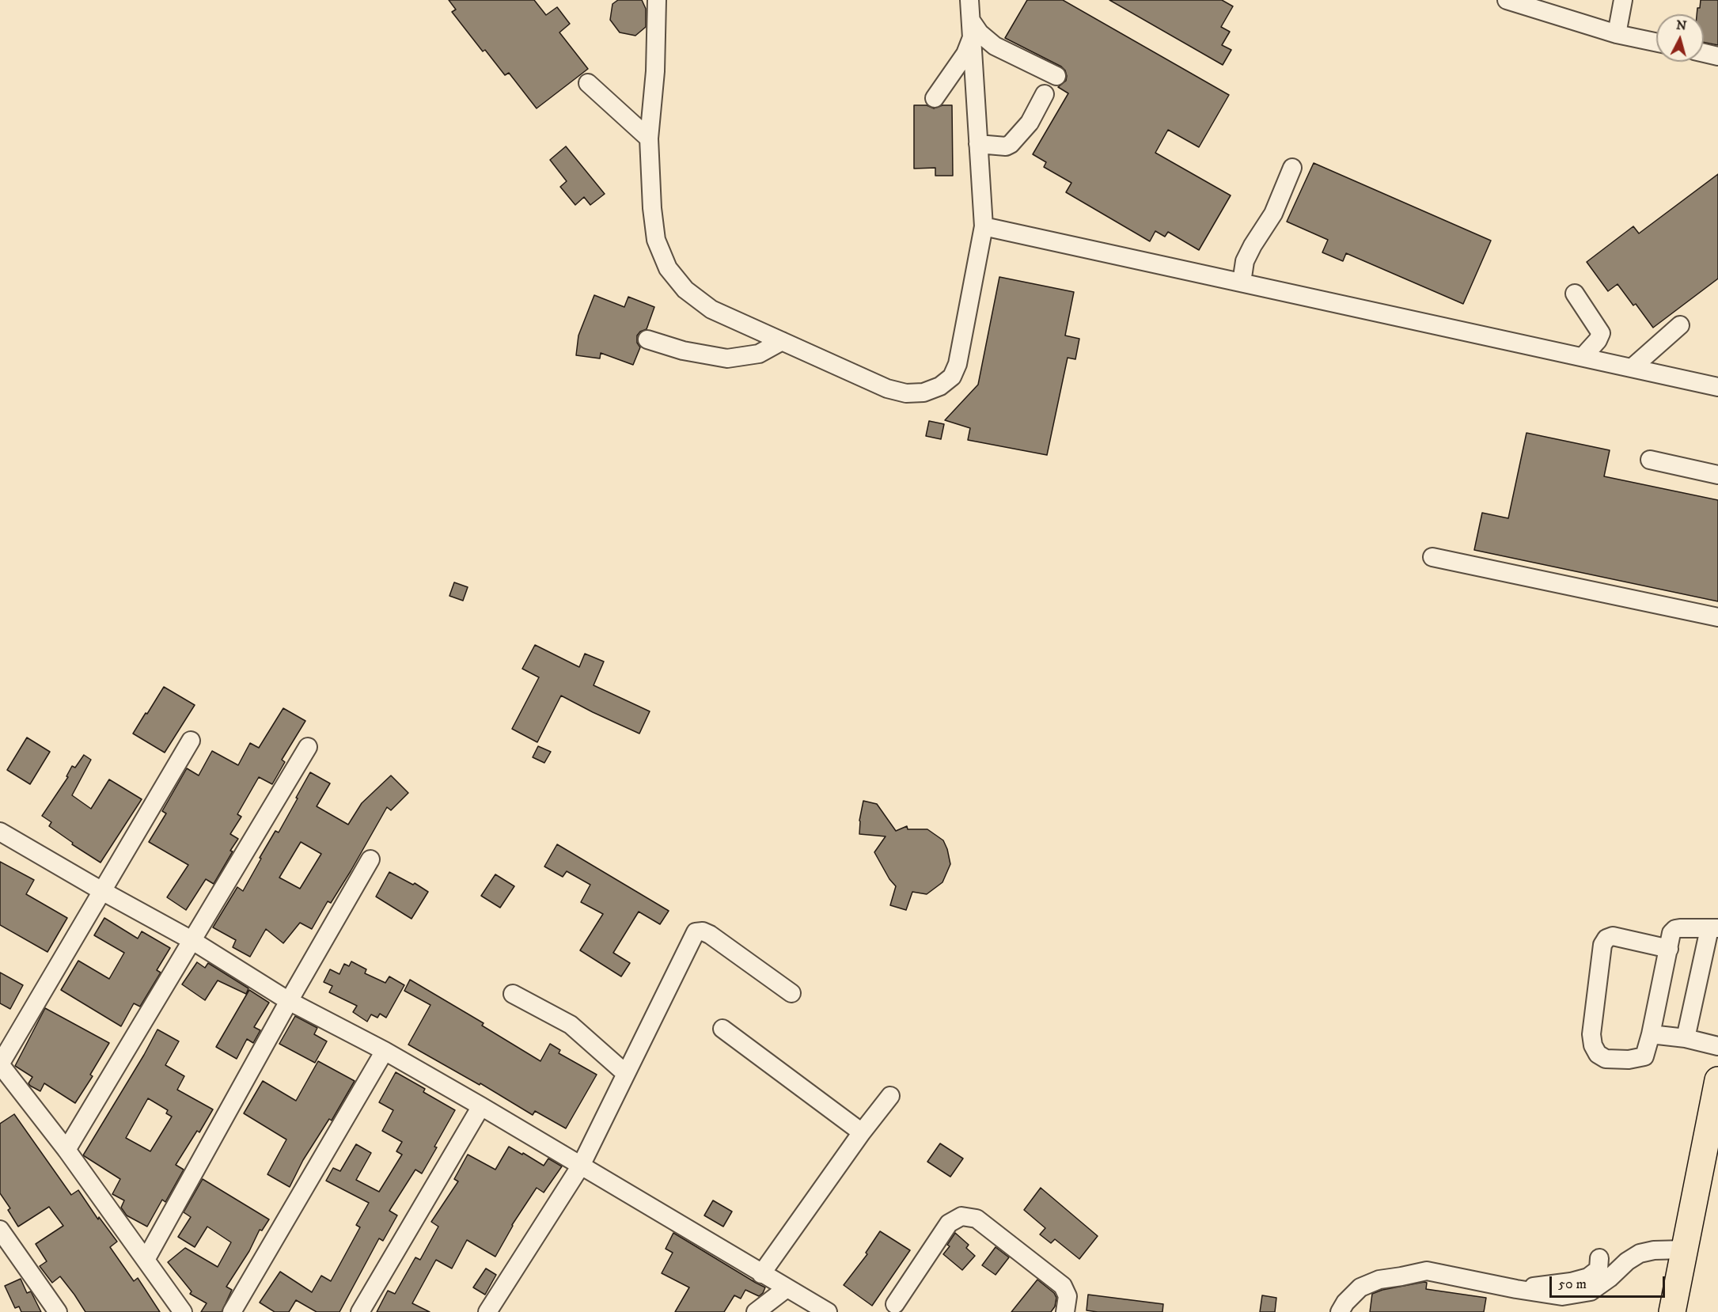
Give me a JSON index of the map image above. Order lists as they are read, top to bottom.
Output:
{
  "scale_bar": "50 m",
  "north": "top"
}
